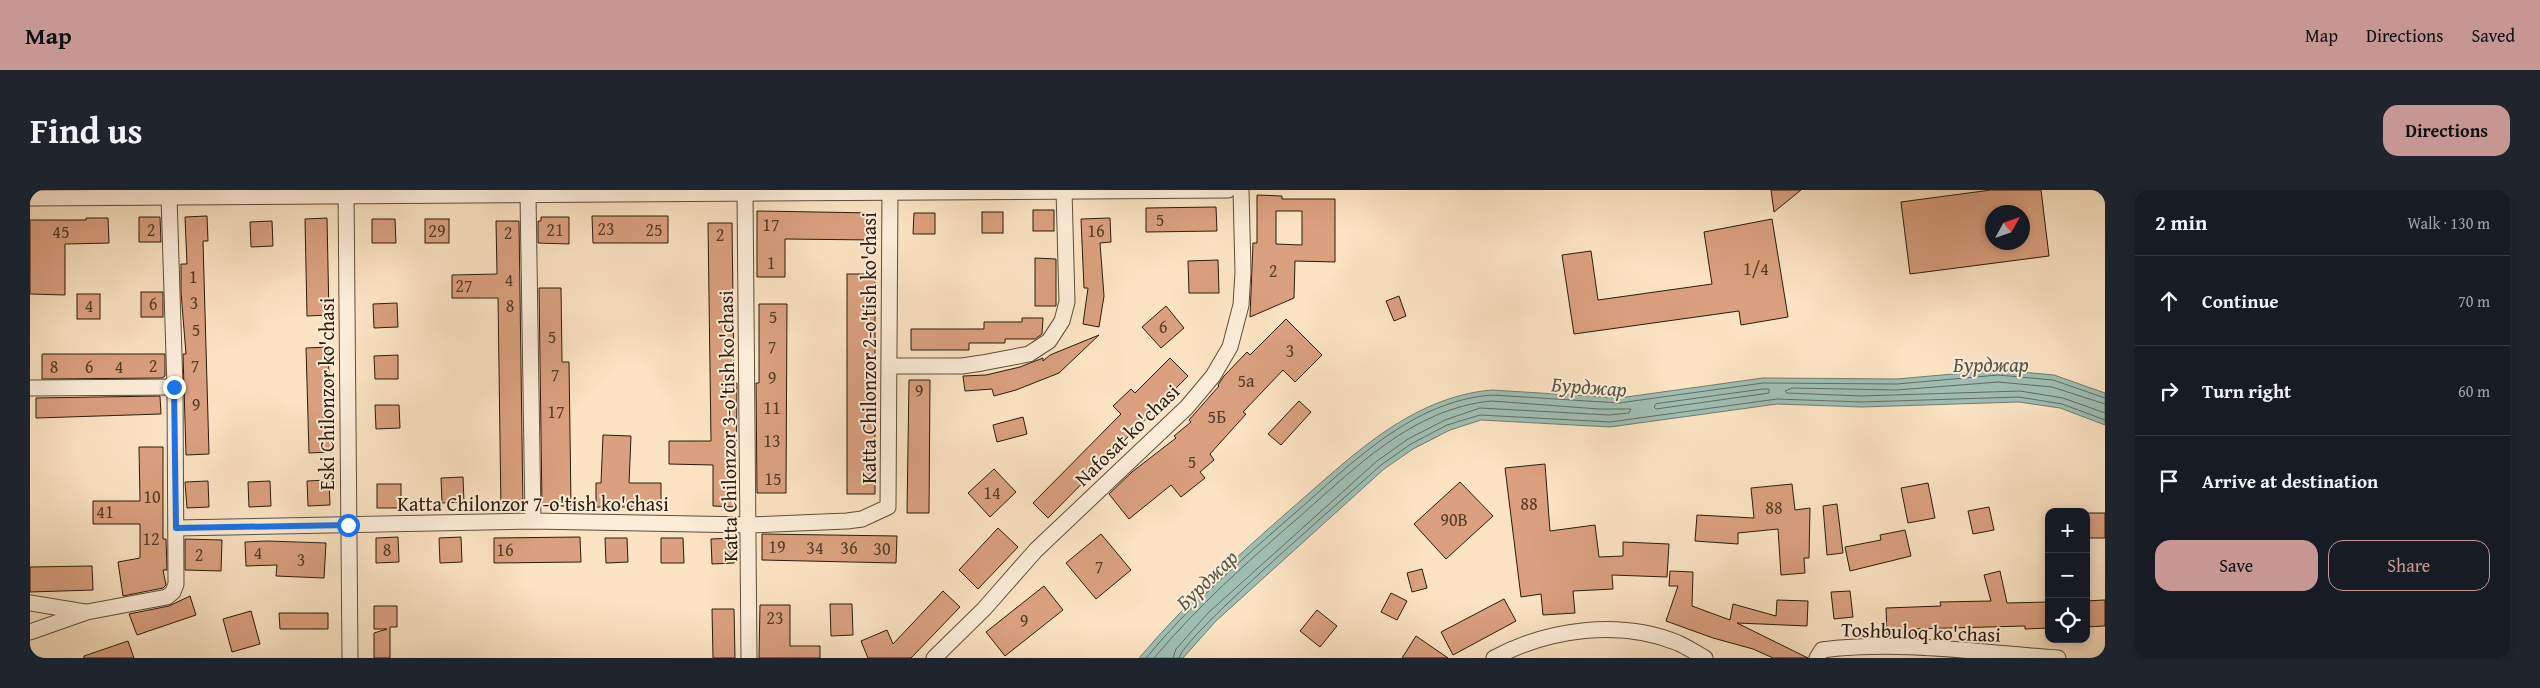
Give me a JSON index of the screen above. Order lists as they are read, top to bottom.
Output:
{
  "streets": {
    "street": [
      "Katta Chilonzor 2-o'tish ko'chasi",
      "Eski Chilonzor ko'chasi",
      "Katta Chilonzor 3-o'tish ko'chasi",
      "Nafosat ko'chasi",
      "Katta Chilonzor 7-o'tish ko'chasi",
      "Toshbuloq ko'chasi"
    ]
  },
  "crossings": [
    ["Katta Chilonzor 2-o'tish ko'chasi", "Katta Chilonzor 7-o'tish ko'chasi"],
    ["Eski Chilonzor ko'chasi", "Katta Chilonzor 7-o'tish ko'chasi"],
    ["Katta Chilonzor 3-o'tish ko'chasi", "Katta Chilonzor 7-o'tish ko'chasi"]
  ],
  "water": ["Бурджар"],
  "house_numbers": [
    "5",
    "17",
    "23",
    "2",
    "21",
    "25",
    "29",
    "16",
    "45",
    "2",
    "2",
    "1",
    "1/4",
    "2",
    "1",
    "4",
    "27",
    "3",
    "6",
    "4",
    "8",
    "5",
    "6",
    "5",
    "5",
    "7",
    "3",
    "2",
    "7",
    "8",
    "6",
    "4",
    "7",
    "9",
    "5a",
    "9",
    "9",
    "11",
    "17",
    "5Б",
    "13",
    "5",
    "15",
    "14",
    "10",
    "88",
    "88",
    "41",
    "90B",
    "12",
    "19",
    "34",
    "36",
    "30",
    "8",
    "16",
    "4",
    "2",
    "3",
    "7",
    "23",
    "9"
  ],
  "north": "top right",
  "page": {
    "header": "Map",
    "nav": ["Map", "Directions", "Saved"],
    "title": "Find us",
    "buttons": [
      "Directions",
      ["Save", "Share"]
    ],
    "heading": ["2 min", "Walk · 130 m"],
    "list": [
      ["Continue", "70 m"],
      ["Turn right", "60 m"],
      "Arrive at destination"
    ],
    "map_buttons": ["+", "−"]
  }
}
